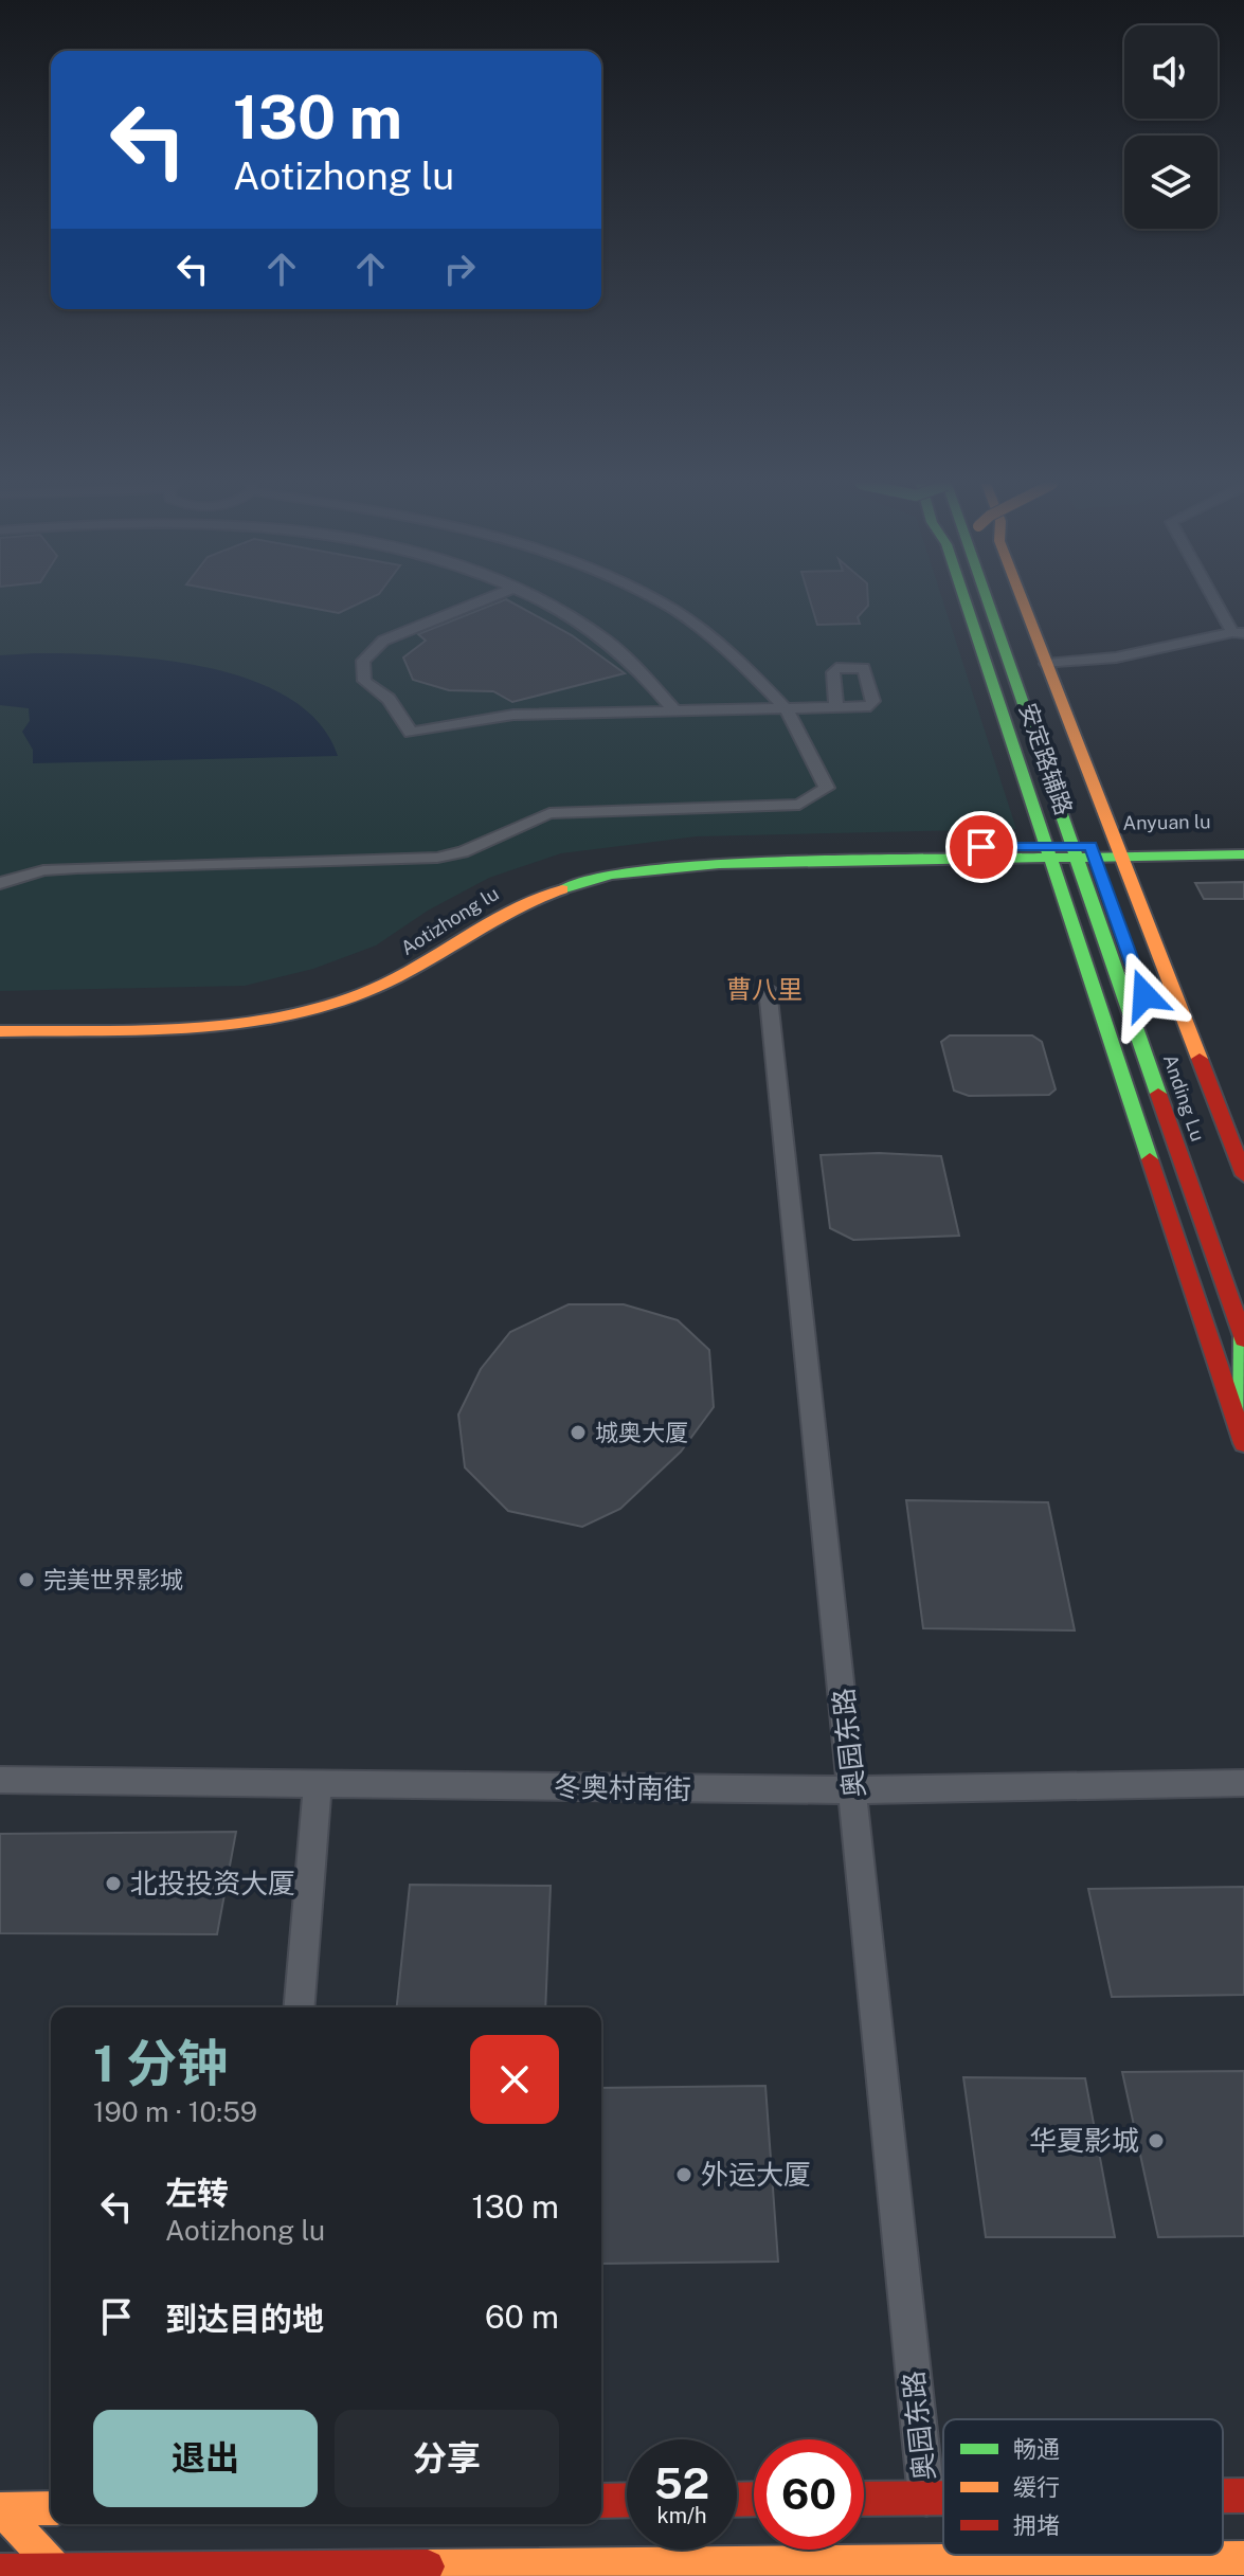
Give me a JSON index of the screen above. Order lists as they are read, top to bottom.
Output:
{
  "streets": {
    "main road": [
      "安定路辅路",
      "Anyuan lu",
      "Aotizhong lu",
      "Anding Lu"
    ],
    "street": ["奥园东路", "冬奥村南街"]
  },
  "crossings": [
    ["安定路辅路", "Anyuan lu"],
    ["安定路辅路", "Aotizhong lu"],
    ["安定路辅路", "Anding Lu"],
    ["Anyuan lu", "Aotizhong lu"],
    ["Anyuan lu", "Anding Lu"],
    ["Aotizhong lu", "Anding Lu"],
    ["奥园东路", "冬奥村南街"]
  ],
  "districts": ["曹八里"],
  "places": [
    "城奥大厦",
    "完美世界影城",
    "北投投资大厦",
    "华夏影城",
    "外运大厦"
  ],
  "legend": ["畅通", "缓行", "拥堵"],
  "page": {
    "turn": ["130 m", "Aotizhong lu"],
    "heading": ["1 分钟", "190 m · 10:59"],
    "list": [
      {
        "name": "左转",
        "note": "Aotizhong lu",
        "value": "130 m"
      },
      {
        "name": "到达目的地",
        "value": "60 m"
      }
    ],
    "buttons": ["退出", "分享"],
    "speed": "52 km/h",
    "limit": "60"
  }
}
